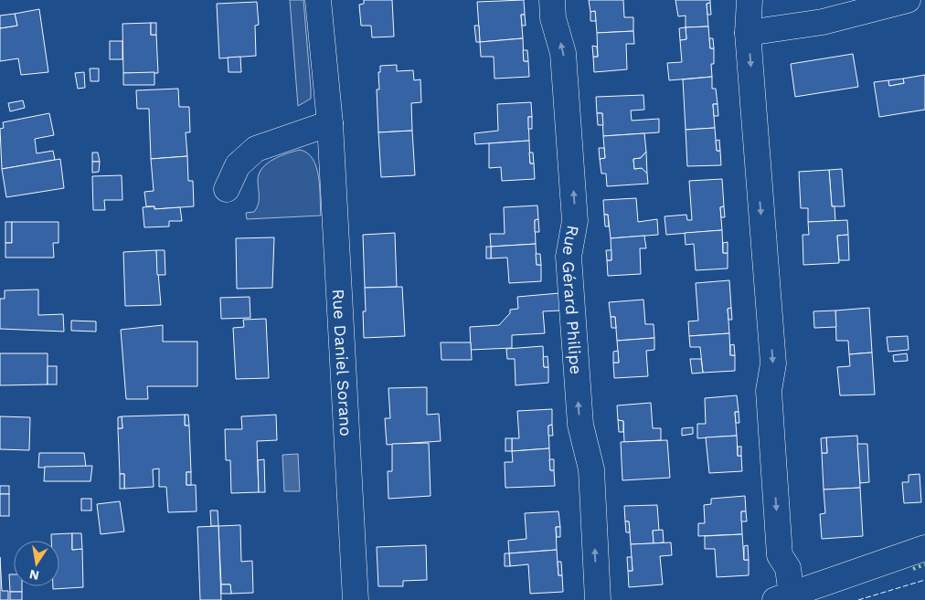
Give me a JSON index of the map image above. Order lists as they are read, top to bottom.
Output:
{
  "streets": {
    "street": ["Rue Gérard Philipe", "Rue Daniel Sorano"]
  },
  "north": "bottom"
}
